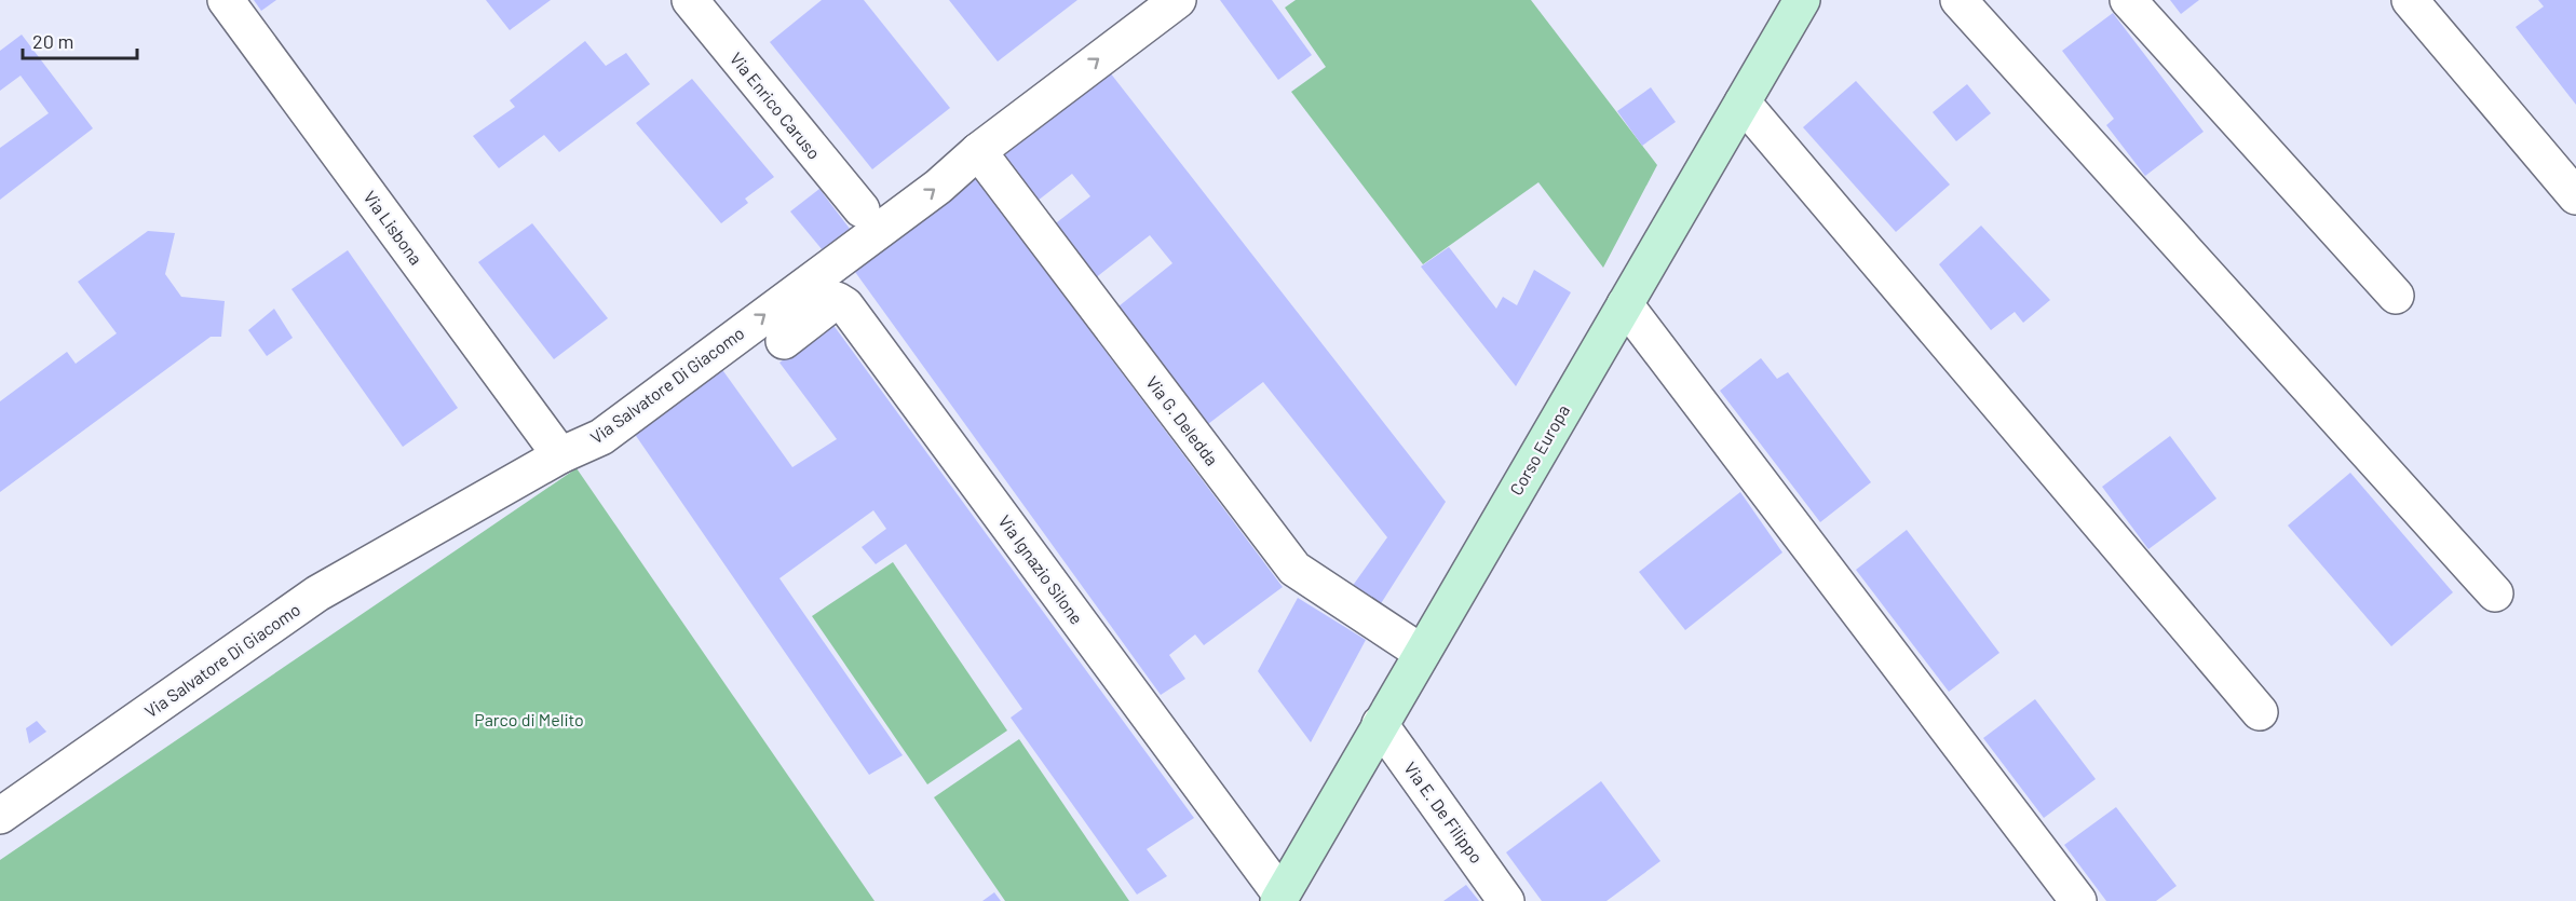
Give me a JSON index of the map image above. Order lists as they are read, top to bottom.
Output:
{
  "streets": {
    "main road": ["Corso Europa"],
    "street": [
      "Via Enrico Caruso",
      "Via Lisbona",
      "Via Salvatore Di Giacomo",
      "Via G. Deledda",
      "Via Ignazio Silone",
      "Via E. De Filippo"
    ]
  },
  "crossings": [
    ["Via Lisbona", "Via Salvatore Di Giacomo"],
    ["Via Salvatore Di Giacomo", "Via G. Deledda"],
    ["Via G. Deledda", "Corso Europa"],
    ["Corso Europa", "Via Ignazio Silone"],
    ["Corso Europa", "Via E. De Filippo"]
  ],
  "one_way": ["Via Salvatore Di Giacomo"],
  "parks": ["Parco di Melito"],
  "scale_bar": "20 m"
}
